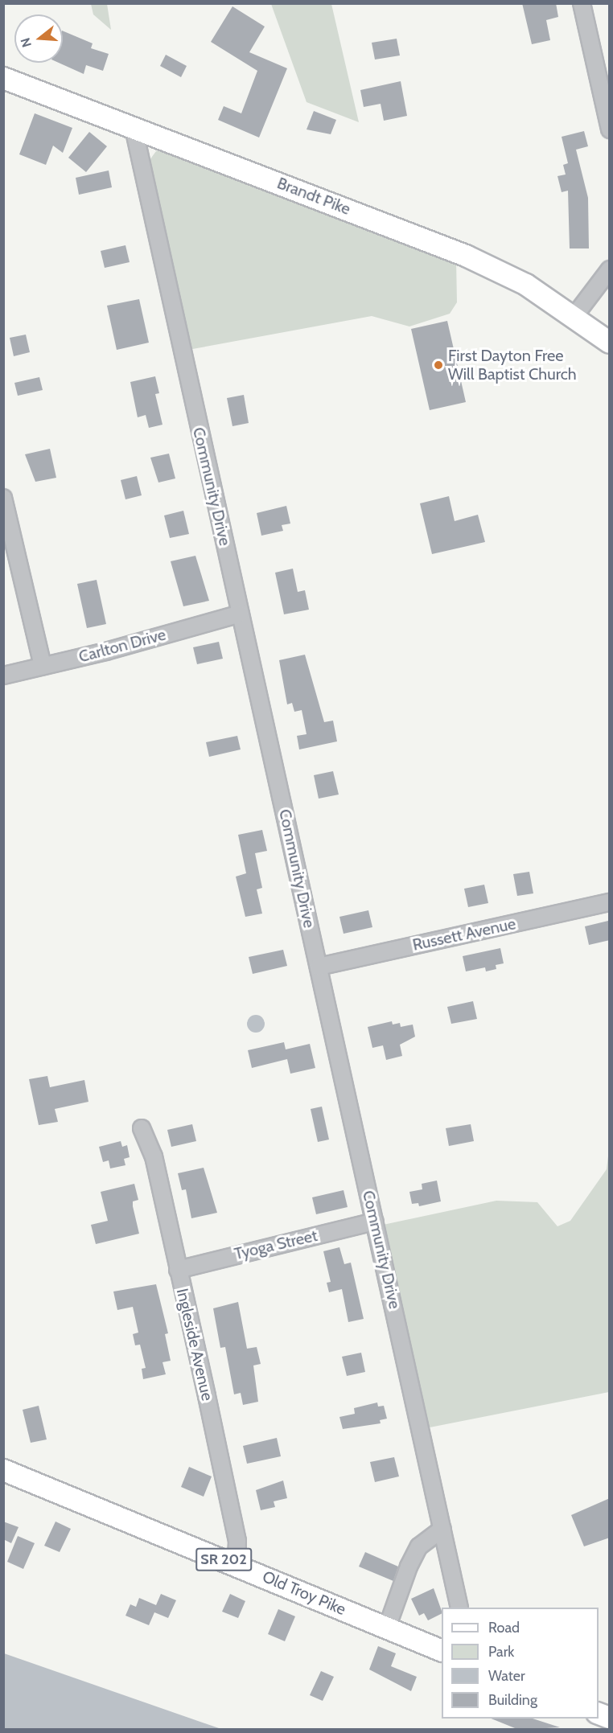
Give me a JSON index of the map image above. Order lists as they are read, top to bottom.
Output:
{
  "streets": {
    "main road": ["Brandt Pike", "SR 202", "Old Troy Pike"],
    "street": [
      "Community Drive",
      "Carlton Drive",
      "Russett Avenue",
      "Tyoga Street",
      "Ingleside Avenue"
    ]
  },
  "crossings": [
    ["Brandt Pike", "Community Drive"],
    ["Community Drive", "Carlton Drive"],
    ["Community Drive", "Russett Avenue"],
    ["Community Drive", "Tyoga Street"],
    ["Tyoga Street", "Ingleside Avenue"],
    ["Ingleside Avenue", "Old Troy Pike"]
  ],
  "places": ["First Dayton Free Will Baptist Church"],
  "legend": [
    "Road",
    "Park",
    "Water",
    "Building"
  ],
  "north": "left"
}
